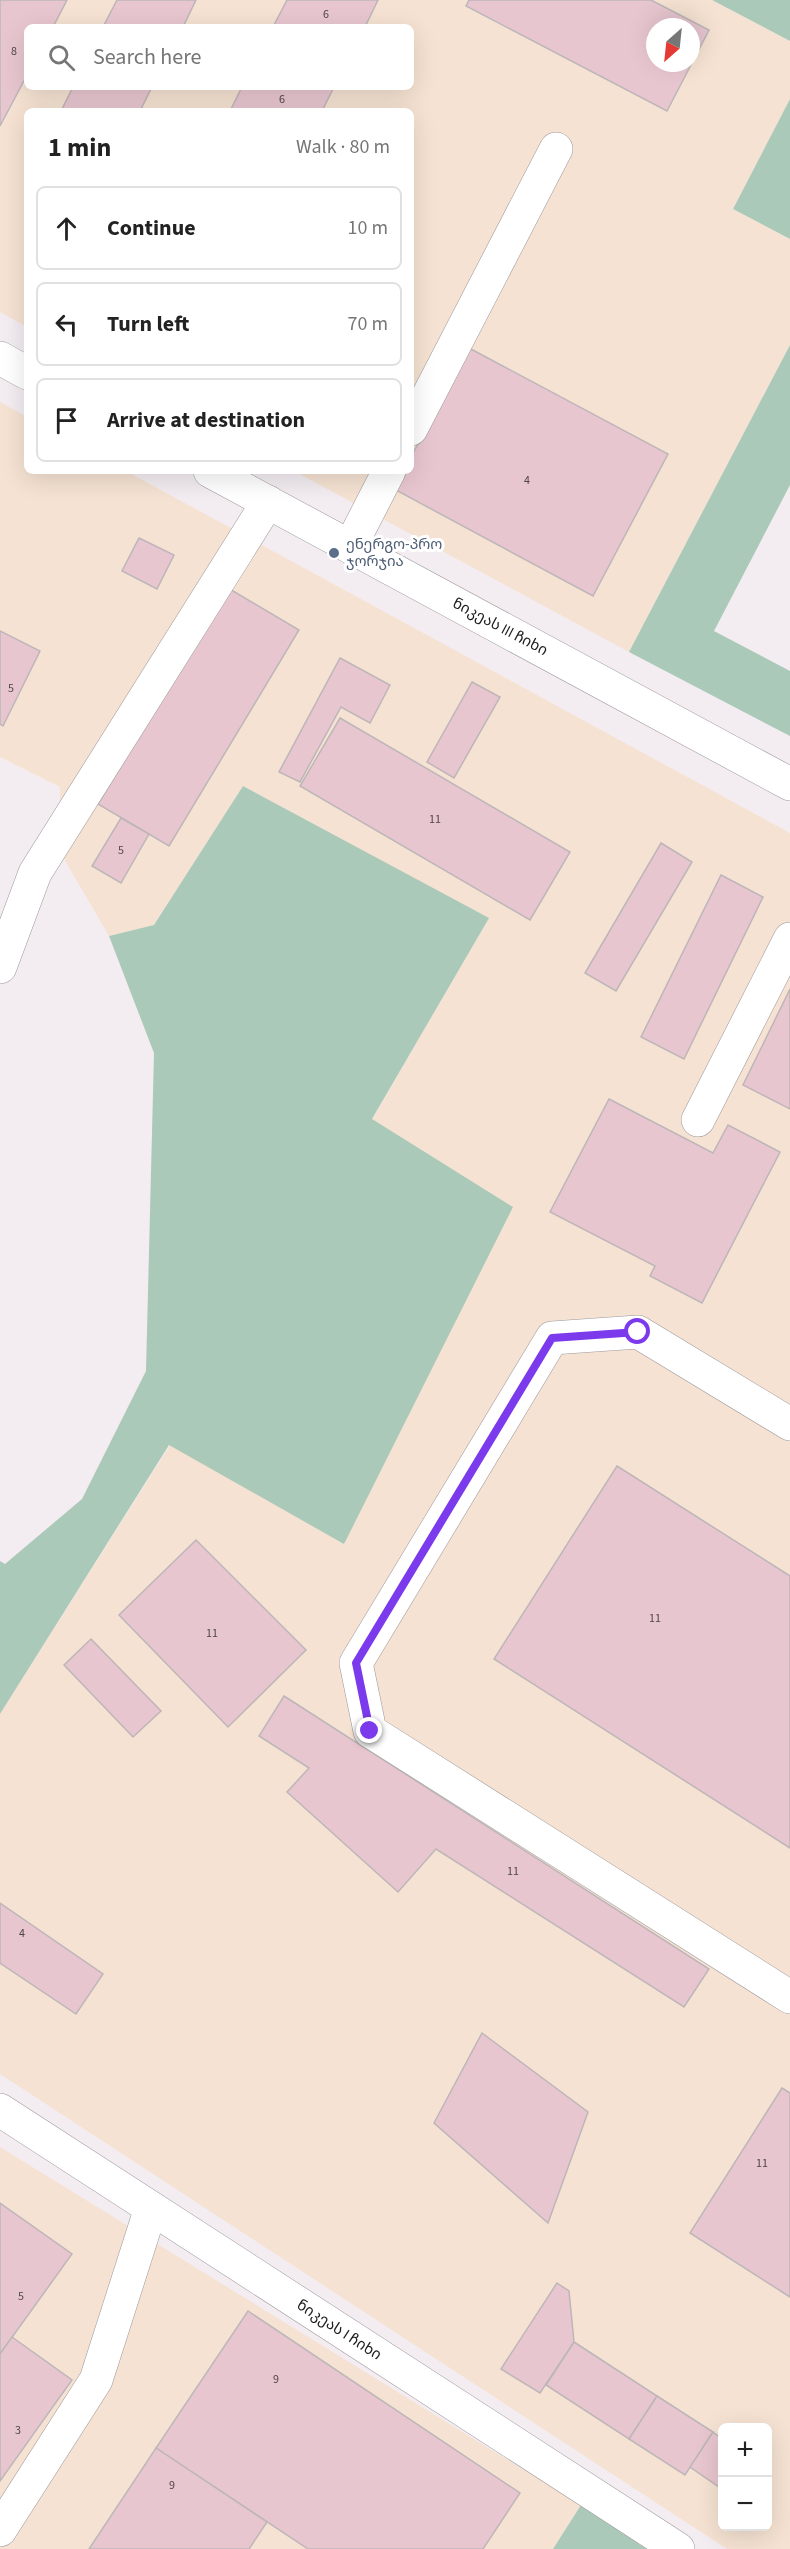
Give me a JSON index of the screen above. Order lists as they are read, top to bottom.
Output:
{
  "streets": {
    "street": ["ნიკეას III ჩიხი", "ნიკეას I ჩიხი"]
  },
  "places": ["ენერგო-პრო ჯორჯია"],
  "house_numbers": [
    "6",
    "8",
    "6",
    "4",
    "5",
    "11",
    "5",
    "11",
    "11",
    "11",
    "4",
    "11",
    "5",
    "9",
    "3",
    "9"
  ],
  "north": "bottom left",
  "page": {
    "search": "Search here",
    "heading": ["1 min", "Walk · 80 m"],
    "list": [
      ["Continue", "10 m"],
      ["Turn left", "70 m"],
      "Arrive at destination"
    ],
    "map_buttons": ["+", "−"]
  }
}
